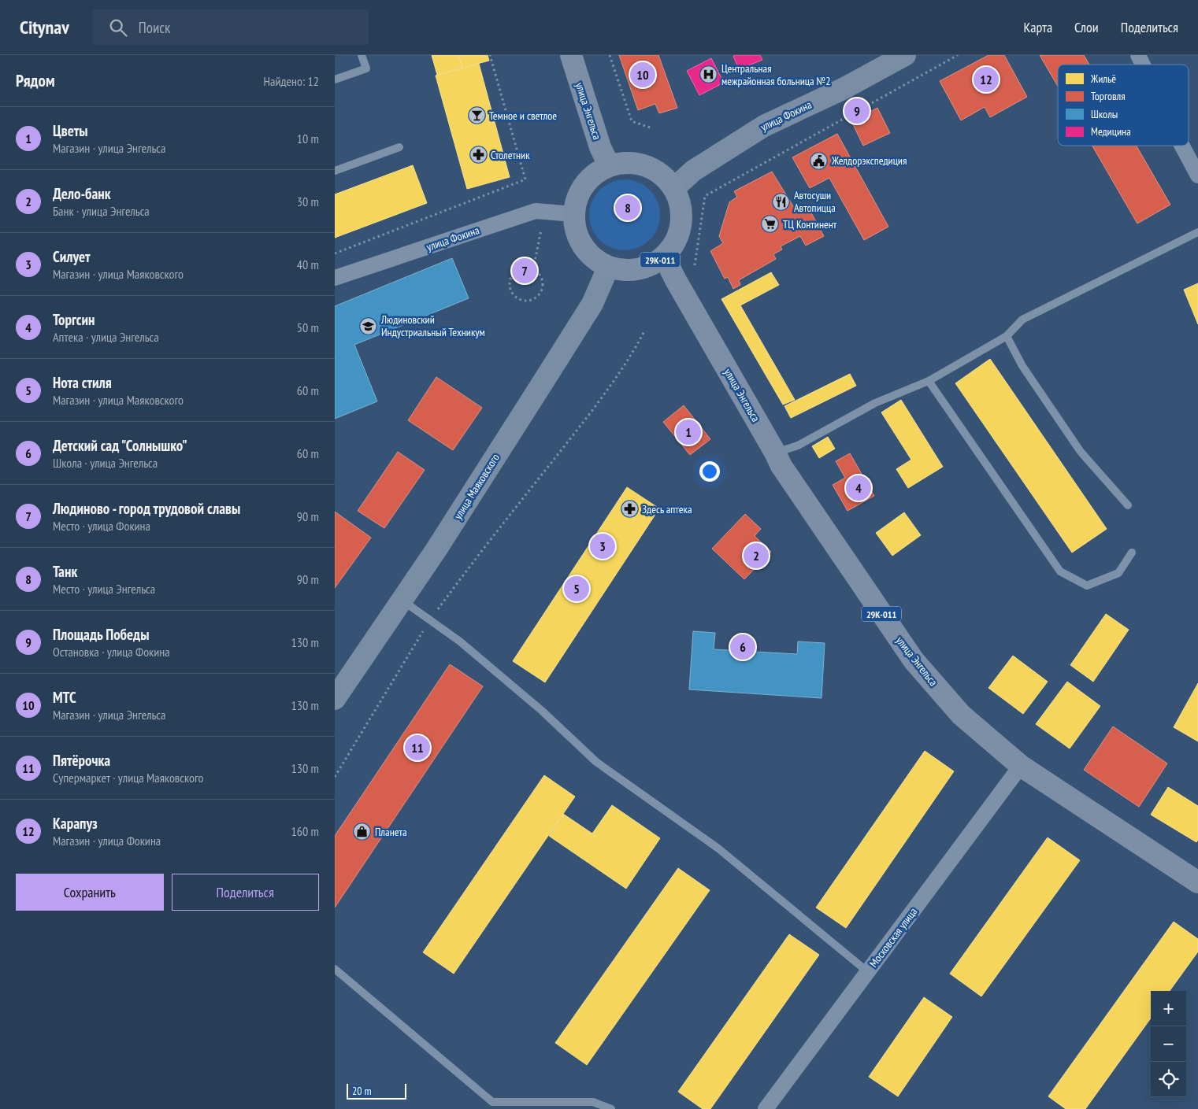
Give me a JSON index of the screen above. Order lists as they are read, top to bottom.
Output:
{
  "streets": {
    "main road": ["улица Энгельса", "29К-011"],
    "street": ["улица Фокина", "улица Маяковского", "Московская улица"]
  },
  "crossings": [
    ["улица Энгельса", "улица Фокина"],
    ["улица Энгельса", "29К-011"],
    ["улица Энгельса", "улица Маяковского"],
    ["улица Энгельса", "Московская улица"],
    ["улица Фокина", "29К-011"],
    ["улица Фокина", "улица Маяковского"],
    ["29К-011", "улица Маяковского"]
  ],
  "places": {
    "hospital": ["Центральная межрайонная больница №2"],
    "bar": ["Темное и светлое"],
    "pharmacy": ["Столетник", "Здесь аптека"],
    "public building": ["Желдорэкспедиция"],
    "restaurant": ["Автосуши Автопицца"],
    "supermarket": ["ТЦ Континент"],
    "school or university": ["Людиновский Индустриальный Техникум"],
    "shop": ["Планета"]
  },
  "legend": [
    "Жильё",
    "Торговля",
    "Школы",
    "Медицина"
  ],
  "scale_bar": "20 m",
  "page": {
    "header": "Citynav",
    "search": "Поиск",
    "nav": ["Карта", "Слои", "Поделиться"],
    "heading": ["Рядом", "Найдено: 12"],
    "pins": [
      "10",
      "12",
      "9",
      "8",
      "7",
      "1",
      "4",
      "3",
      "2",
      "5",
      "6",
      "11"
    ],
    "list": [
      {
        "mark": "1",
        "name": "Цветы",
        "note": "Магазин · улица Энгельса",
        "value": "10 m"
      },
      {
        "mark": "2",
        "name": "Дело-банк",
        "note": "Банк · улица Энгельса",
        "value": "30 m"
      },
      {
        "mark": "3",
        "name": "Силует",
        "note": "Магазин · улица Маяковского",
        "value": "40 m"
      },
      {
        "mark": "4",
        "name": "Торгсин",
        "note": "Аптека · улица Энгельса",
        "value": "50 m"
      },
      {
        "mark": "5",
        "name": "Нота стиля",
        "note": "Магазин · улица Маяковского",
        "value": "60 m"
      },
      {
        "mark": "6",
        "name": "Детский сад \"Солнышко\"",
        "note": "Школа · улица Энгельса",
        "value": "60 m"
      },
      {
        "mark": "7",
        "name": "Людиново - город трудовой славы",
        "note": "Место · улица Фокина",
        "value": "90 m"
      },
      {
        "mark": "8",
        "name": "Танк",
        "note": "Место · улица Энгельса",
        "value": "90 m"
      },
      {
        "mark": "9",
        "name": "Площадь Победы",
        "note": "Остановка · улица Фокина",
        "value": "130 m"
      },
      {
        "mark": "10",
        "name": "МТС",
        "note": "Магазин · улица Энгельса",
        "value": "130 m"
      },
      {
        "mark": "11",
        "name": "Пятёрочка",
        "note": "Супермаркет · улица Маяковского",
        "value": "130 m"
      },
      {
        "mark": "12",
        "name": "Карапуз",
        "note": "Магазин · улица Фокина",
        "value": "160 m"
      }
    ],
    "buttons": ["Сохранить", "Поделиться"],
    "map_buttons": ["+", "−"],
    "scale": "20 m"
  }
}
